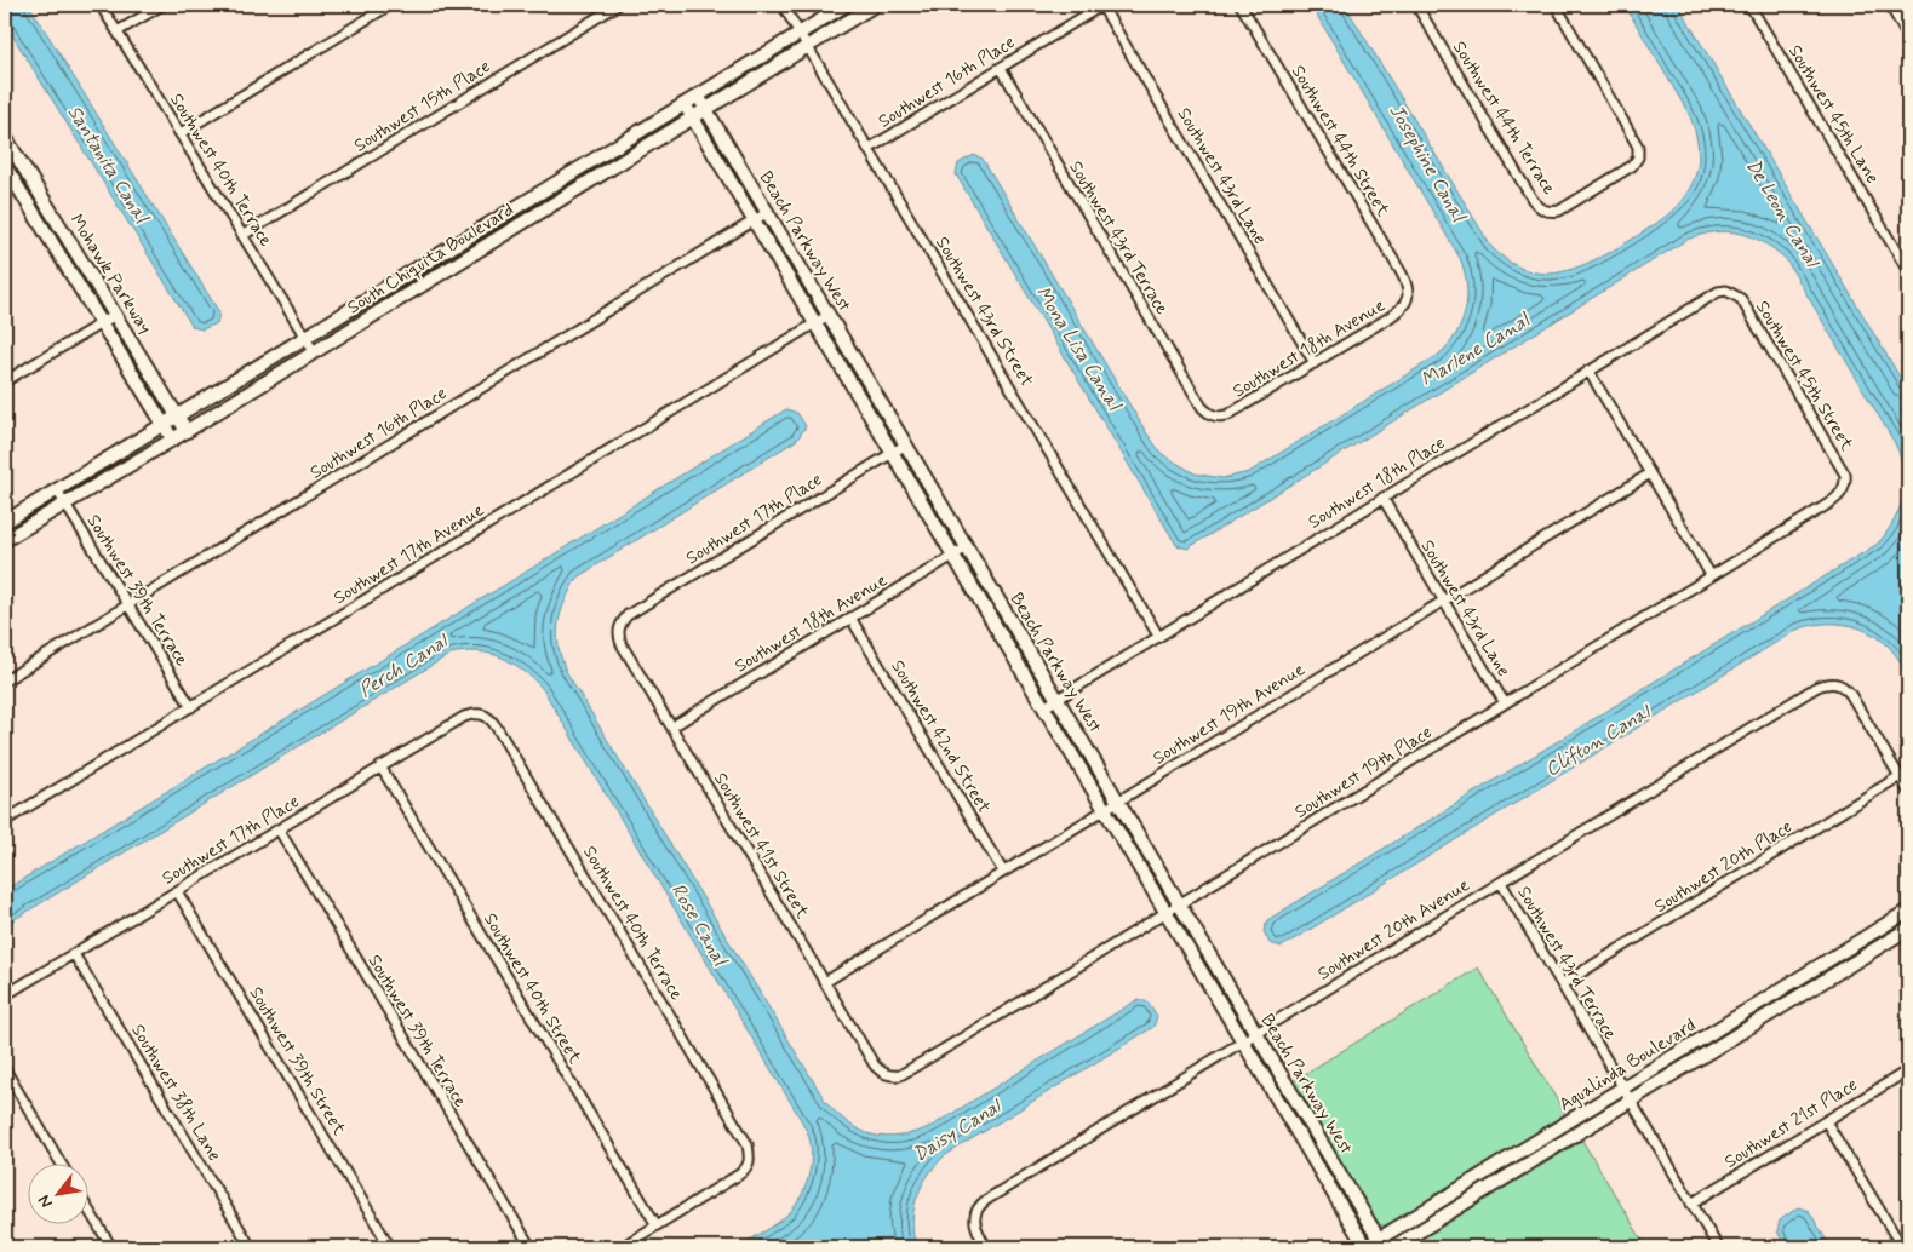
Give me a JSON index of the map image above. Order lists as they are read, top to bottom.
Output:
{
  "streets": {
    "street": [
      "Southwest 16th Place",
      "Southwest 15th Place",
      "Southwest 45th Lane",
      "Southwest 44th Terrace",
      "Southwest 44th Street",
      "Southwest 40th Terrace",
      "Southwest 43rd Lane",
      "Southwest 43rd Terrace",
      "Beach Parkway West",
      "South Chiquita Boulevard",
      "Mohawk Parkway",
      "Southwest 43rd Street",
      "Southwest 18th Avenue",
      "Southwest 45th Street",
      "Southwest 18th Place",
      "Southwest 17th Place",
      "Southwest 17th Avenue",
      "Southwest 39th Terrace",
      "Southwest 19th Avenue",
      "Southwest 42nd Street",
      "Southwest 19th Place",
      "Southwest 41st Street",
      "Southwest 20th Place",
      "Southwest 20th Avenue",
      "Southwest 40th Street",
      "Southwest 39th Street",
      "Agualinda Boulevard",
      "Southwest 38th Lane",
      "Southwest 21st Place"
    ]
  },
  "crossings": [
    ["Southwest 16th Place", "Southwest 43rd Lane"],
    ["Southwest 16th Place", "Southwest 43rd Terrace"],
    ["Southwest 16th Place", "Beach Parkway West"],
    ["Southwest 16th Place", "Southwest 43rd Street"],
    ["Southwest 16th Place", "Southwest 39th Terrace"],
    ["Southwest 15th Place", "Southwest 40th Terrace"],
    ["Southwest 44th Street", "Southwest 18th Avenue"],
    ["Southwest 40th Terrace", "South Chiquita Boulevard"],
    ["Southwest 40th Terrace", "Southwest 17th Place"],
    ["Southwest 40th Terrace", "Southwest 40th Street"],
    ["Southwest 43rd Lane", "Southwest 18th Avenue"],
    ["Southwest 43rd Lane", "Southwest 18th Place"],
    ["Southwest 43rd Lane", "Southwest 19th Avenue"],
    ["Southwest 43rd Lane", "Southwest 19th Place"],
    ["Southwest 43rd Terrace", "Southwest 18th Avenue"],
    ["Southwest 43rd Terrace", "Southwest 20th Place"],
    ["Southwest 43rd Terrace", "Southwest 20th Avenue"],
    ["Southwest 43rd Terrace", "Agualinda Boulevard"],
    ["Southwest 43rd Terrace", "Southwest 21st Place"],
    ["Beach Parkway West", "South Chiquita Boulevard"],
    ["Beach Parkway West", "Southwest 18th Avenue"],
    ["Beach Parkway West", "Southwest 18th Place"],
    ["Beach Parkway West", "Southwest 17th Place"],
    ["Beach Parkway West", "Southwest 17th Avenue"],
    ["Beach Parkway West", "Southwest 19th Avenue"],
    ["Beach Parkway West", "Southwest 19th Place"],
    ["Beach Parkway West", "Southwest 20th Avenue"],
    ["Beach Parkway West", "Agualinda Boulevard"],
    ["South Chiquita Boulevard", "Mohawk Parkway"],
    ["South Chiquita Boulevard", "Southwest 43rd Street"],
    ["South Chiquita Boulevard", "Southwest 39th Terrace"],
    ["Southwest 43rd Street", "Southwest 18th Place"],
    ["Southwest 18th Avenue", "Southwest 42nd Street"],
    ["Southwest 18th Avenue", "Southwest 41st Street"],
    ["Southwest 45th Street", "Southwest 18th Place"],
    ["Southwest 45th Street", "Southwest 19th Place"],
    ["Southwest 17th Place", "Southwest 39th Terrace"],
    ["Southwest 17th Place", "Southwest 41st Street"],
    ["Southwest 17th Place", "Southwest 40th Street"],
    ["Southwest 17th Place", "Southwest 39th Street"],
    ["Southwest 17th Place", "Southwest 38th Lane"],
    ["Southwest 17th Avenue", "Southwest 39th Terrace"],
    ["Southwest 19th Avenue", "Southwest 42nd Street"],
    ["Southwest 19th Avenue", "Southwest 41st Street"],
    ["Southwest 19th Place", "Southwest 41st Street"],
    ["Southwest 20th Place", "Southwest 20th Avenue"]
  ],
  "water": [
    "Josephine Canal",
    "Santanita Canal",
    "De Leon Canal",
    "Mona Lisa Canal",
    "Marlene Canal",
    "Perch Canal",
    "Clifton Canal",
    "Rose Canal",
    "Daisy Canal"
  ],
  "north": "bottom left"
}
